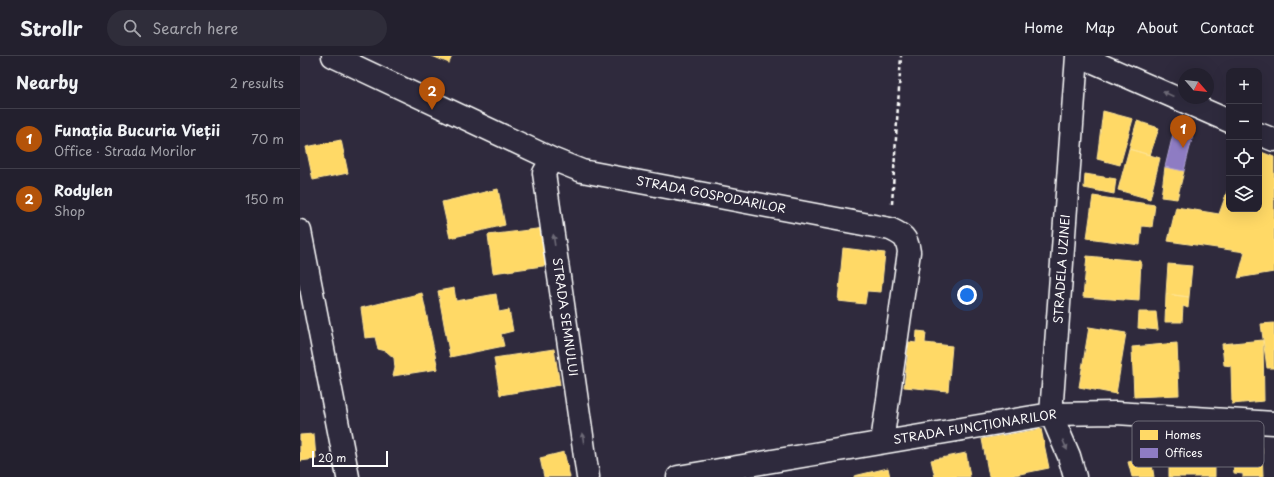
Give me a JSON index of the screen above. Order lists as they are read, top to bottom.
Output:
{
  "streets": {
    "street": [
      "STRADA GOSPODARILOR",
      "STRADELA UZINEI",
      "STRADA SEMNULUI",
      "STRADA FUNCȚIONARILOR"
    ]
  },
  "crossings": [
    ["STRADA GOSPODARILOR", "STRADA SEMNULUI"],
    ["STRADA GOSPODARILOR", "STRADA FUNCȚIONARILOR"],
    ["STRADELA UZINEI", "STRADA FUNCȚIONARILOR"]
  ],
  "one_way": ["STRADA SEMNULUI"],
  "legend": ["Homes", "Offices"],
  "scale_bar": "20 m",
  "north": "bottom right",
  "page": {
    "header": "Strollr",
    "search": "Search here",
    "nav": [
      "Home",
      "Map",
      "About",
      "Contact"
    ],
    "heading": ["Nearby", "2 results"],
    "map_buttons": ["+", "−"],
    "pins": ["2", "1"],
    "list": [
      {
        "mark": "1",
        "name": "Funația Bucuria Vieții",
        "note": "Office · Strada Morilor",
        "value": "70 m"
      },
      {
        "mark": "2",
        "name": "Rodylen",
        "note": "Shop",
        "value": "150 m"
      }
    ],
    "scale": "20 m"
  }
}
